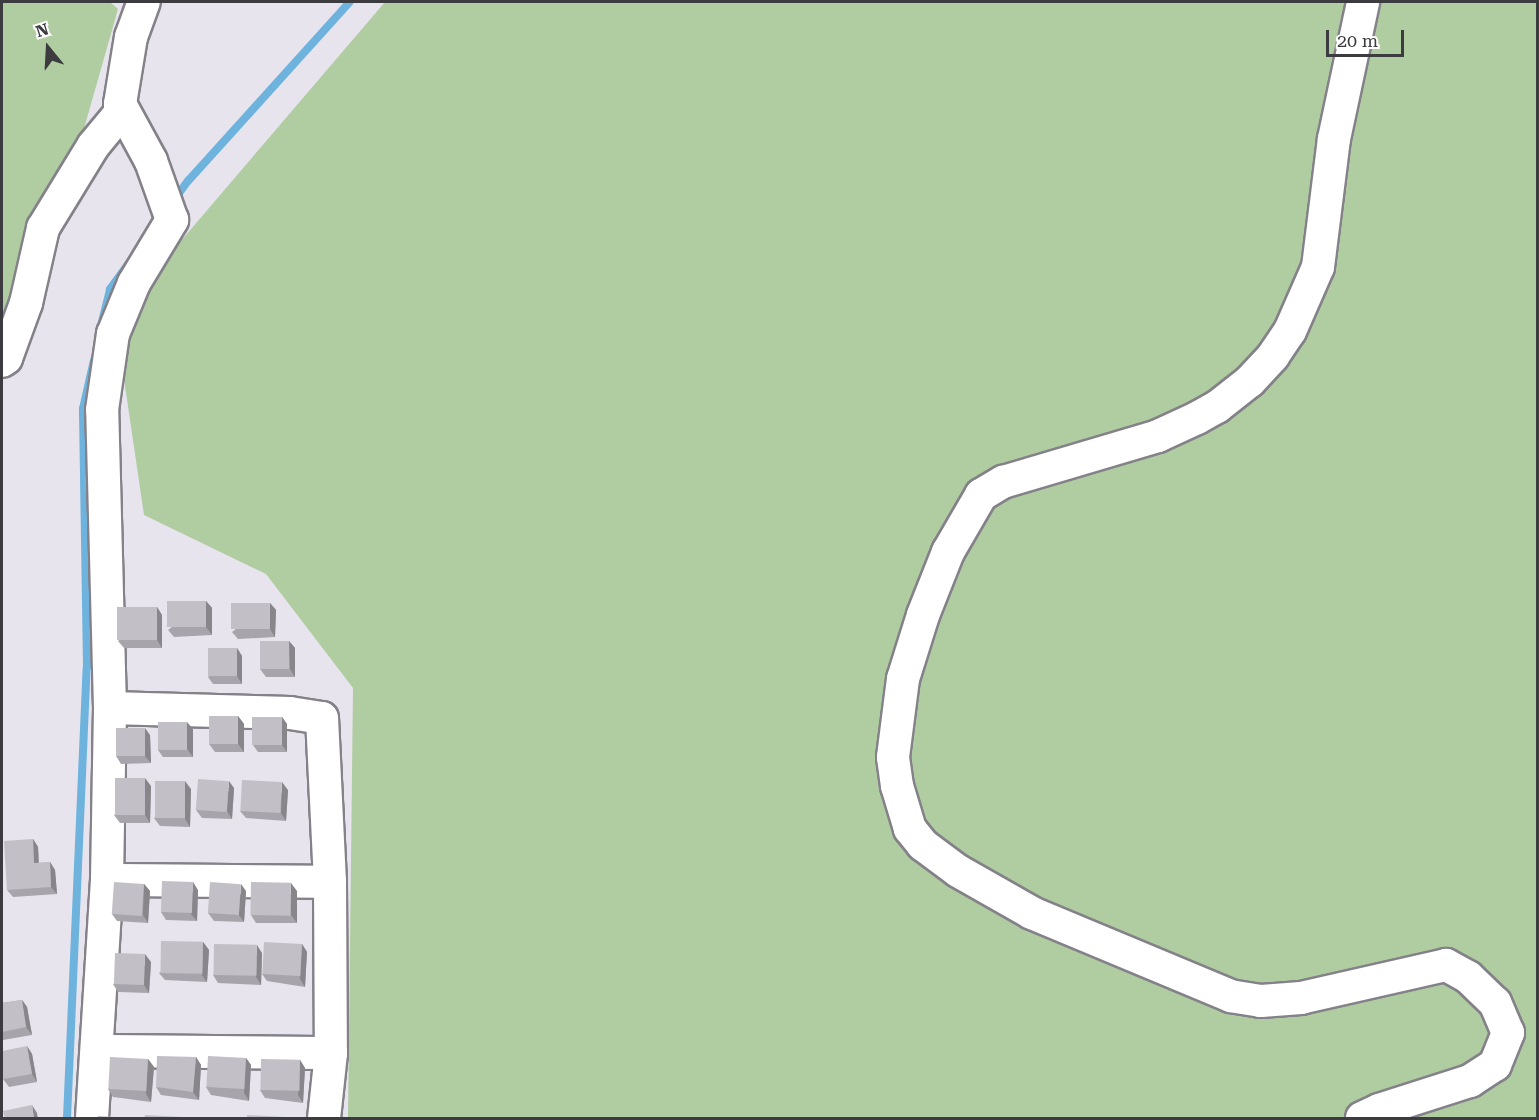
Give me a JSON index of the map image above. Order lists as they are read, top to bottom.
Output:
{
  "scale_bar": "20 m",
  "north": "top"
}
